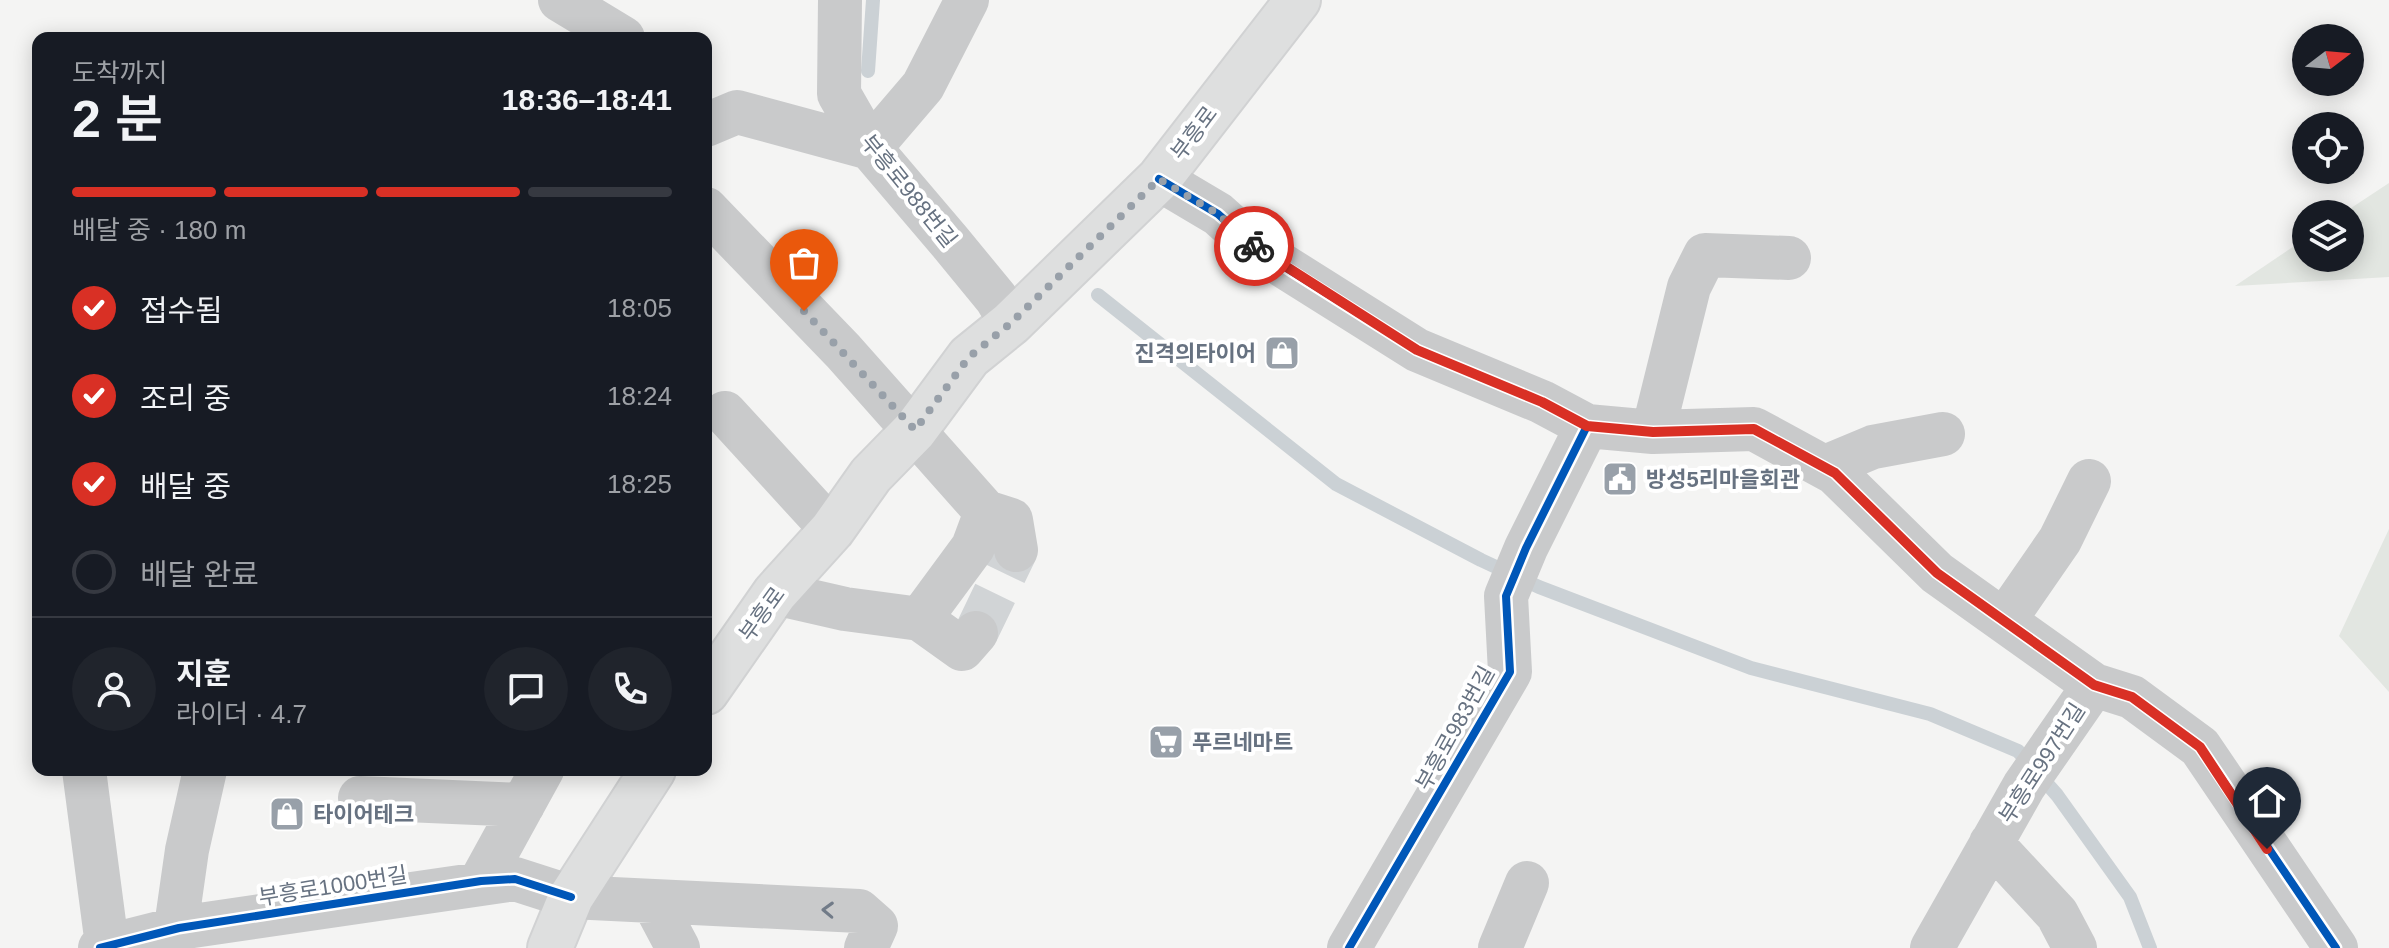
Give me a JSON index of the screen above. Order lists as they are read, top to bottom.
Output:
{
  "streets": {
    "main road": ["부흥로"],
    "street": [
      "부흥로988번길",
      "부흥로983번길",
      "부흥로997번길",
      "부흥로1000번길"
    ]
  },
  "crossings": [
    ["부흥로", "부흥로988번길"]
  ],
  "places": {
    "shop": ["진격의타이어", "타이어테크"],
    "public building": ["방성5리마을회관"],
    "supermarket": ["푸르네마트"]
  },
  "north": "right",
  "page": {
    "heading": ["2 분", "도착까지", "18:36–18:41"],
    "panel": ["지훈", "라이더 · 4.7"],
    "bar": "배달 중 · 180 m",
    "list": [
      ["접수됨", "18:05"],
      ["조리 중", "18:24"],
      ["배달 중", "18:25"],
      "배달 완료"
    ]
  }
}
